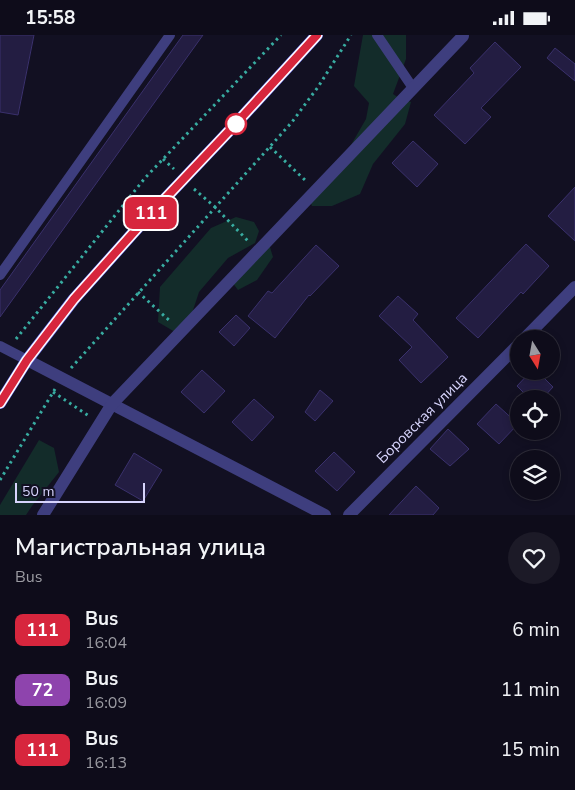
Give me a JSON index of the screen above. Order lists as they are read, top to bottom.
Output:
{
  "streets": {
    "street": ["Боровская улица"]
  },
  "lines": ["bus line 111"],
  "scale_bar": "50 m",
  "north": "bottom",
  "page": {
    "status": "15:58",
    "on_map": "111",
    "scale": "50 m",
    "heading": ["Магистральная улица", "Bus"],
    "list": [
      {
        "mark": "111",
        "name": "Bus",
        "note": "16:04",
        "value": "6 min"
      },
      {
        "mark": "72",
        "name": "Bus",
        "note": "16:09",
        "value": "11 min"
      },
      {
        "mark": "111",
        "name": "Bus",
        "note": "16:13",
        "value": "15 min"
      }
    ]
  }
}
